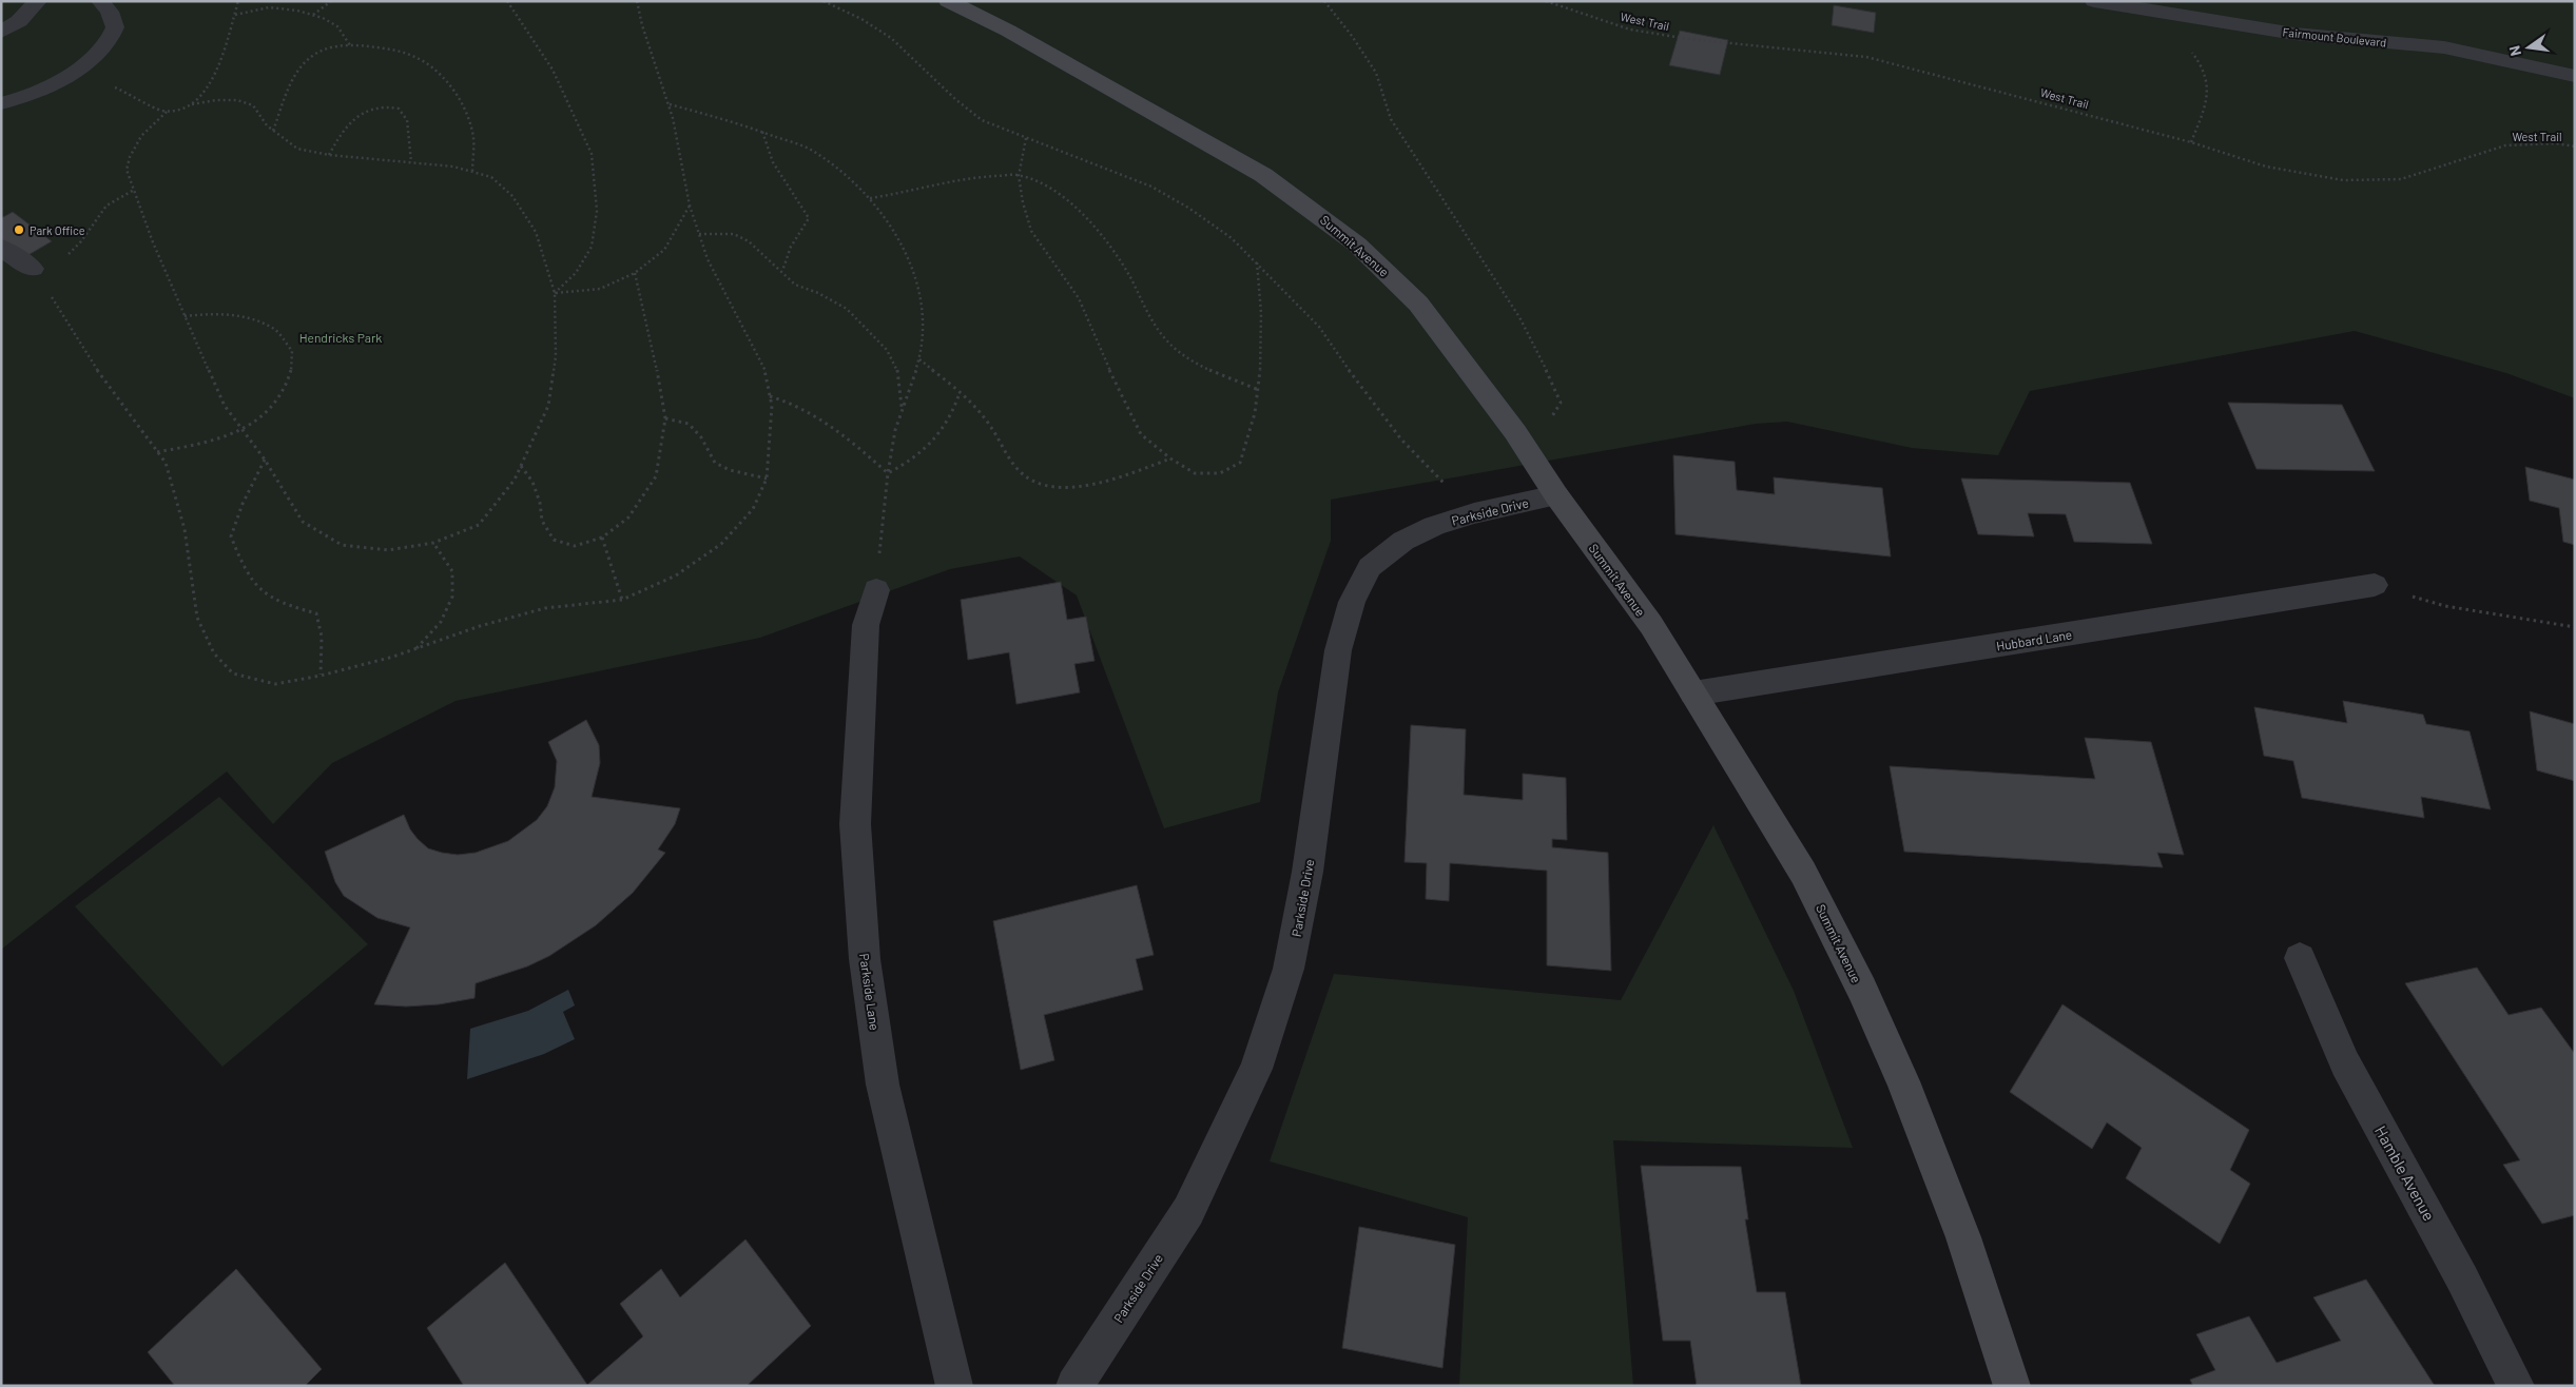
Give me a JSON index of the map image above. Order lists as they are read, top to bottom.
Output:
{
  "streets": {
    "street": [
      "Fairmount Boulevard",
      "Summit Avenue",
      "Parkside Drive",
      "Hubbard Lane",
      "Parkside Lane",
      "Hamble Avenue"
    ],
    "path": ["West Trail"]
  },
  "crossings": [
    ["Summit Avenue", "Parkside Drive"],
    ["Summit Avenue", "Hubbard Lane"]
  ],
  "parks": ["Hendricks Park"],
  "places": ["Park Office"],
  "north": "left"
}
